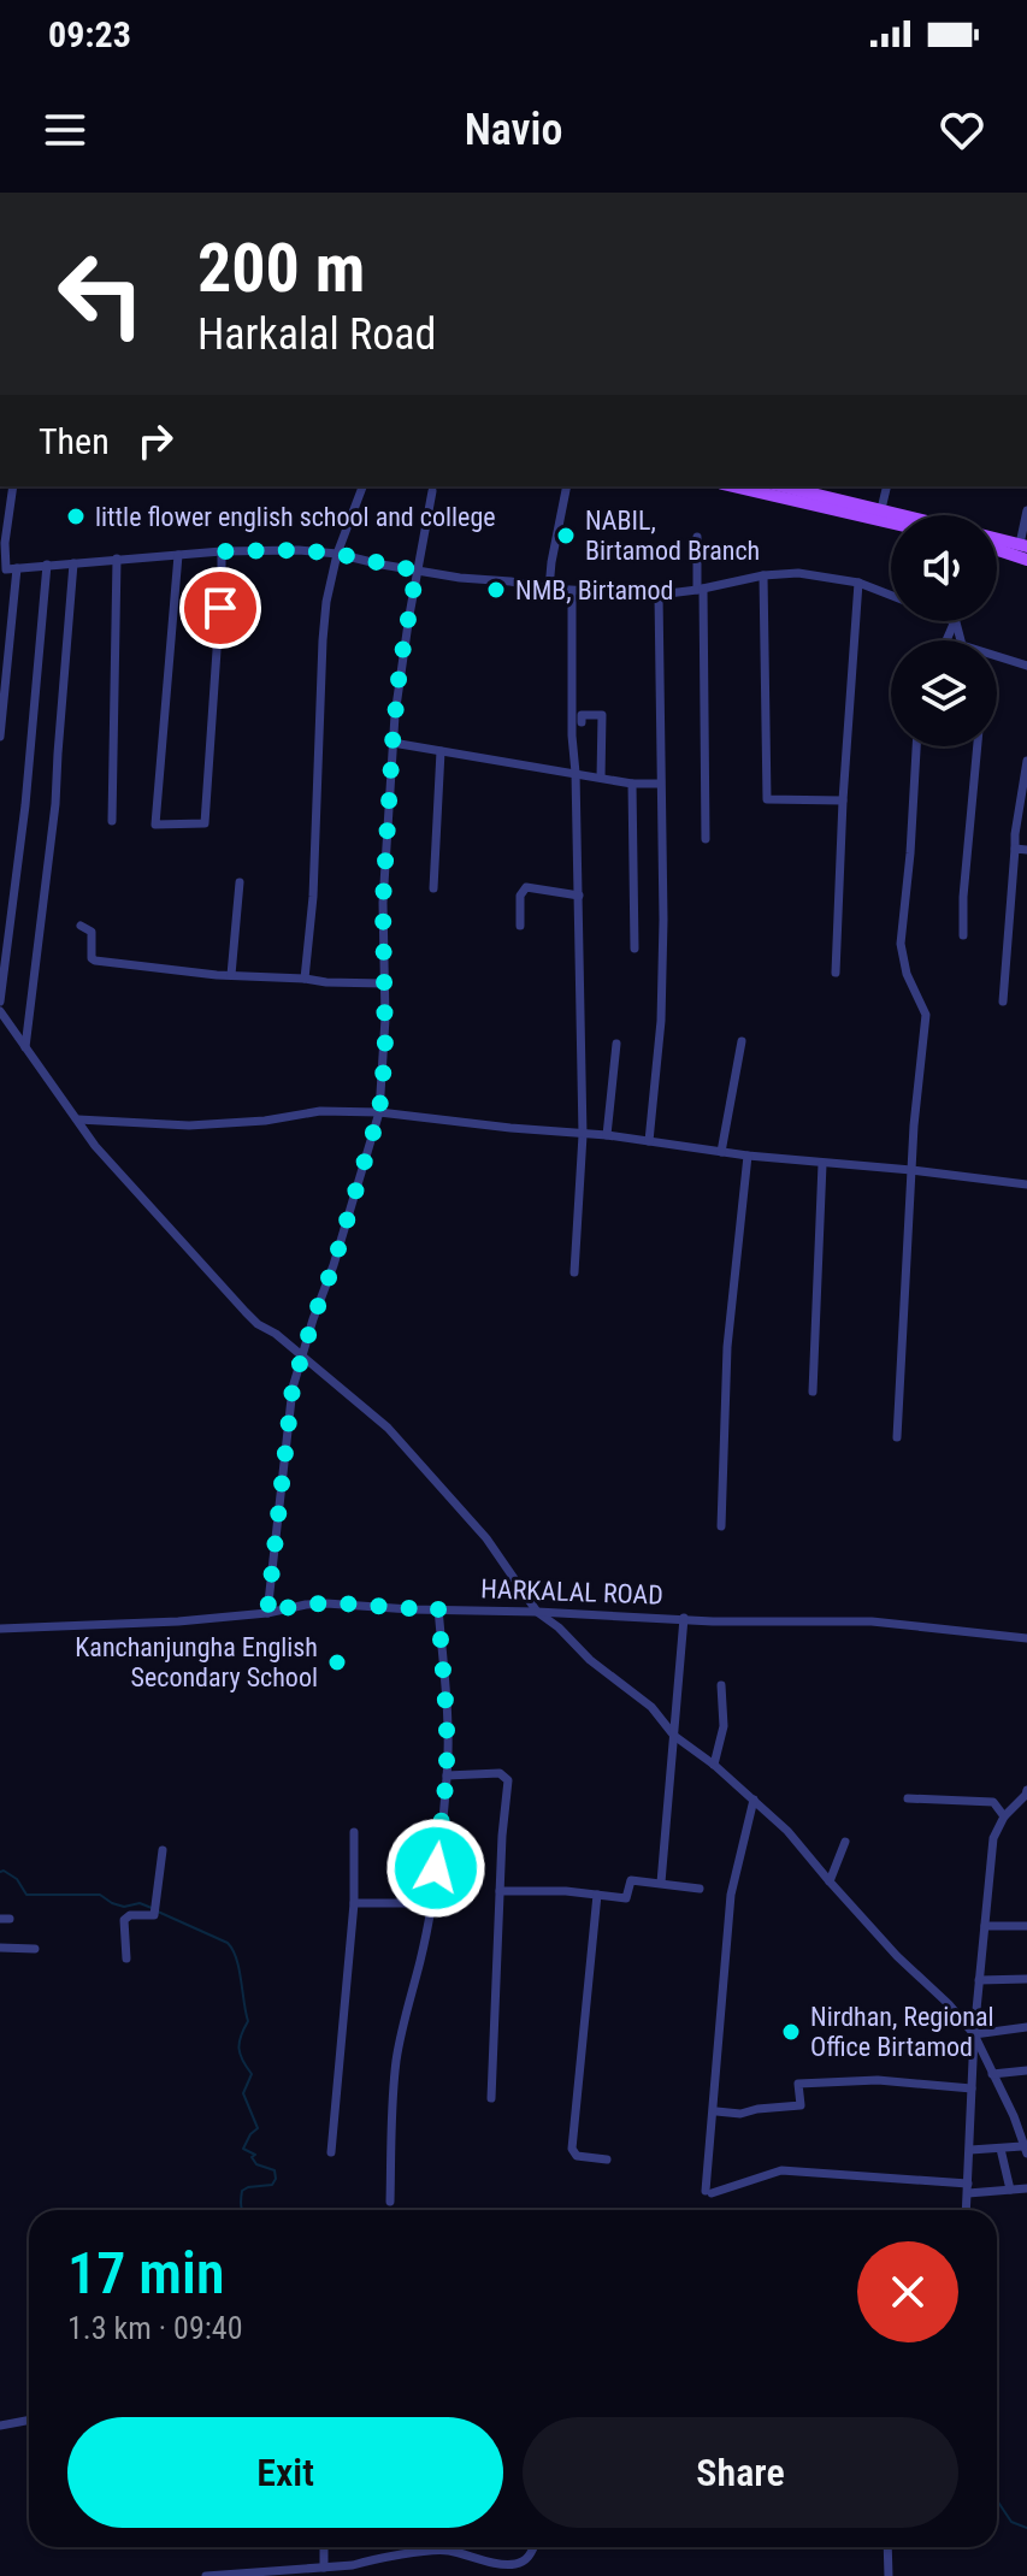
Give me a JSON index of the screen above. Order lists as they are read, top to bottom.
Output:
{
  "streets": {
    "street": ["HARKALAL ROAD"]
  },
  "places": [
    "little flower english school and college",
    "NABIL, Birtamod Branch",
    "NMB, Birtamod",
    "Kanchanjungha English Secondary School",
    "Nirdhan, Regional Office Birtamod"
  ],
  "page": {
    "status": "09:23",
    "header": "Navio",
    "turn": ["200 m", "Harkalal Road"],
    "then": "Then",
    "heading": ["17 min", "1.3 km · 09:40"],
    "buttons": ["Exit", "Share"]
  }
}
